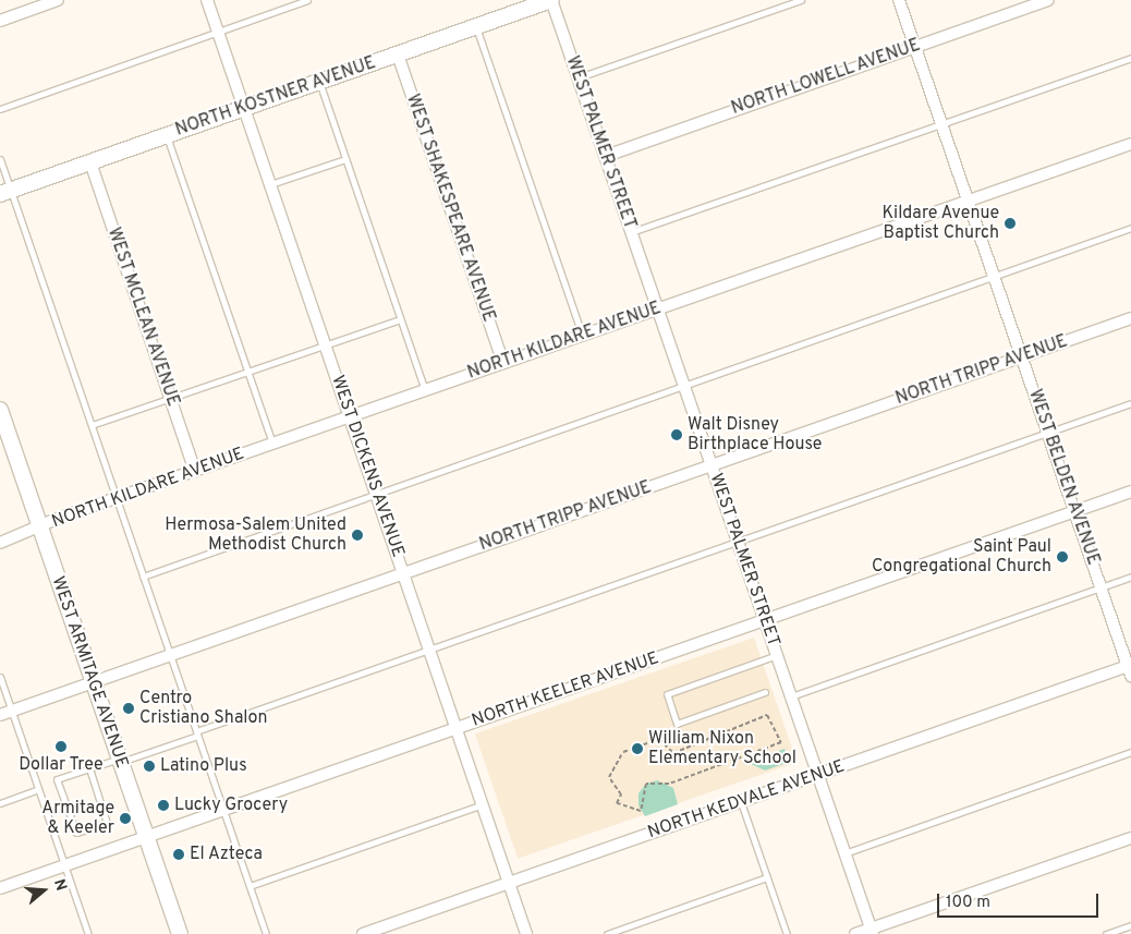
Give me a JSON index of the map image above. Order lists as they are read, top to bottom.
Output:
{
  "streets": {
    "street": [
      "NORTH LOWELL AVENUE",
      "NORTH KOSTNER AVENUE",
      "WEST PALMER STREET",
      "WEST SHAKESPEARE AVENUE",
      "WEST MCLEAN AVENUE",
      "NORTH KILDARE AVENUE",
      "NORTH TRIPP AVENUE",
      "WEST DICKENS AVENUE",
      "WEST BELDEN AVENUE",
      "WEST ARMITAGE AVENUE",
      "NORTH KEELER AVENUE",
      "NORTH KEDVALE AVENUE"
    ]
  },
  "crossings": [
    ["NORTH LOWELL AVENUE", "WEST PALMER STREET"],
    ["NORTH LOWELL AVENUE", "WEST BELDEN AVENUE"],
    ["NORTH KOSTNER AVENUE", "WEST PALMER STREET"],
    ["NORTH KOSTNER AVENUE", "WEST SHAKESPEARE AVENUE"],
    ["NORTH KOSTNER AVENUE", "WEST MCLEAN AVENUE"],
    ["NORTH KOSTNER AVENUE", "WEST DICKENS AVENUE"],
    ["WEST PALMER STREET", "NORTH KILDARE AVENUE"],
    ["WEST PALMER STREET", "NORTH TRIPP AVENUE"],
    ["WEST PALMER STREET", "NORTH KEELER AVENUE"],
    ["WEST PALMER STREET", "NORTH KEDVALE AVENUE"],
    ["WEST SHAKESPEARE AVENUE", "NORTH KILDARE AVENUE"],
    ["WEST MCLEAN AVENUE", "NORTH KILDARE AVENUE"],
    ["NORTH KILDARE AVENUE", "WEST DICKENS AVENUE"],
    ["NORTH KILDARE AVENUE", "WEST BELDEN AVENUE"],
    ["NORTH KILDARE AVENUE", "WEST ARMITAGE AVENUE"],
    ["NORTH TRIPP AVENUE", "WEST DICKENS AVENUE"],
    ["NORTH TRIPP AVENUE", "WEST BELDEN AVENUE"],
    ["NORTH TRIPP AVENUE", "WEST ARMITAGE AVENUE"],
    ["WEST DICKENS AVENUE", "NORTH KEELER AVENUE"],
    ["WEST DICKENS AVENUE", "NORTH KEDVALE AVENUE"],
    ["WEST BELDEN AVENUE", "NORTH KEELER AVENUE"],
    ["WEST BELDEN AVENUE", "NORTH KEDVALE AVENUE"],
    ["WEST ARMITAGE AVENUE", "NORTH KEELER AVENUE"]
  ],
  "places": [
    "Kildare Avenue Baptist Church",
    "Walt Disney Birthplace House",
    "Hermosa-Salem United Methodist Church",
    "Saint Paul Congregational Church",
    "Centro Cristiano Shalon",
    "Dollar Tree",
    "William Nixon Elementary School",
    "Latino Plus",
    "Lucky Grocery",
    "Armitage & Keeler",
    "El Azteca"
  ],
  "scale_bar": "100 m",
  "north": "right"
}
